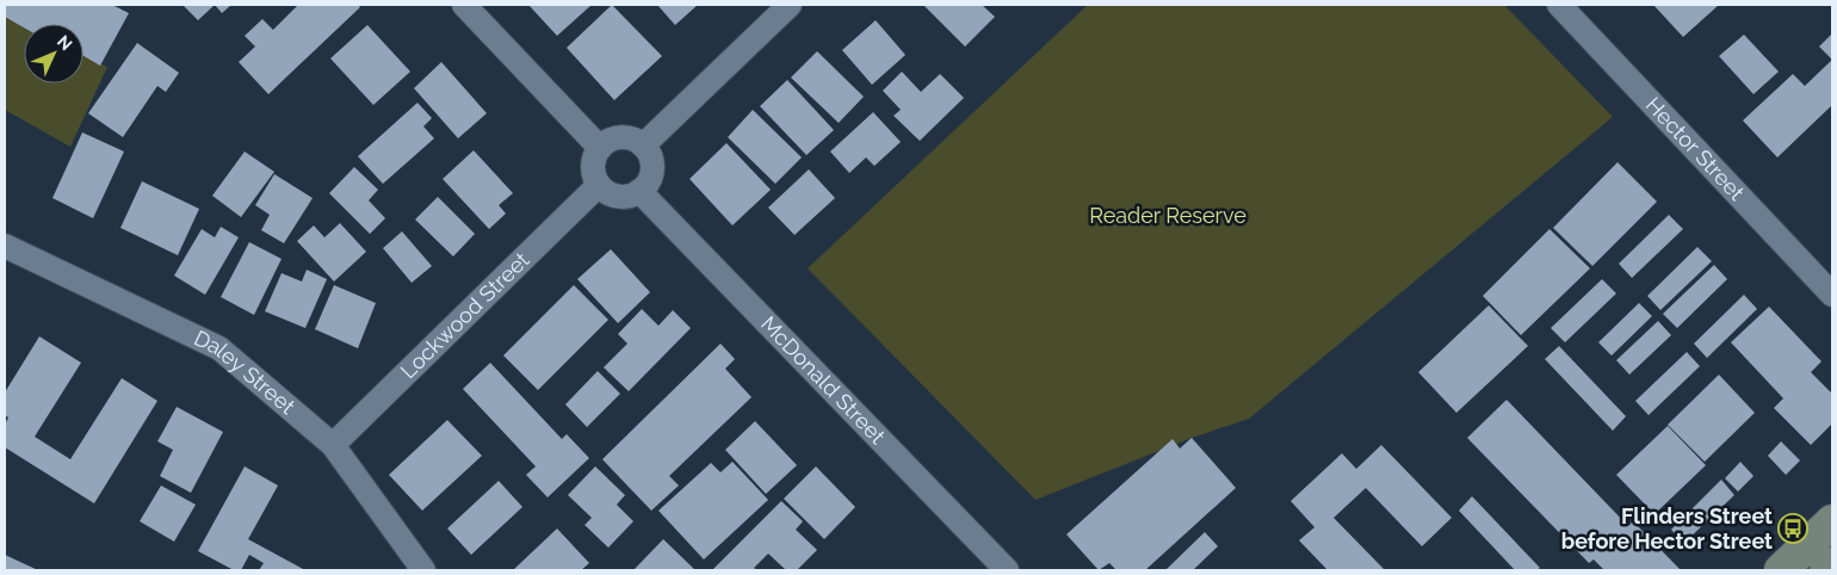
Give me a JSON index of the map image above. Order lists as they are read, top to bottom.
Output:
{
  "streets": {
    "street": [
      "Hector Street",
      "Lockwood Street",
      "Daley Street",
      "McDonald Street"
    ]
  },
  "crossings": [
    ["Lockwood Street", "Daley Street"],
    ["Lockwood Street", "McDonald Street"]
  ],
  "parks": ["Reader Reserve"],
  "places": {
    "bus stop": ["Flinders Street before Hector Street"]
  },
  "north": "top right"
}
